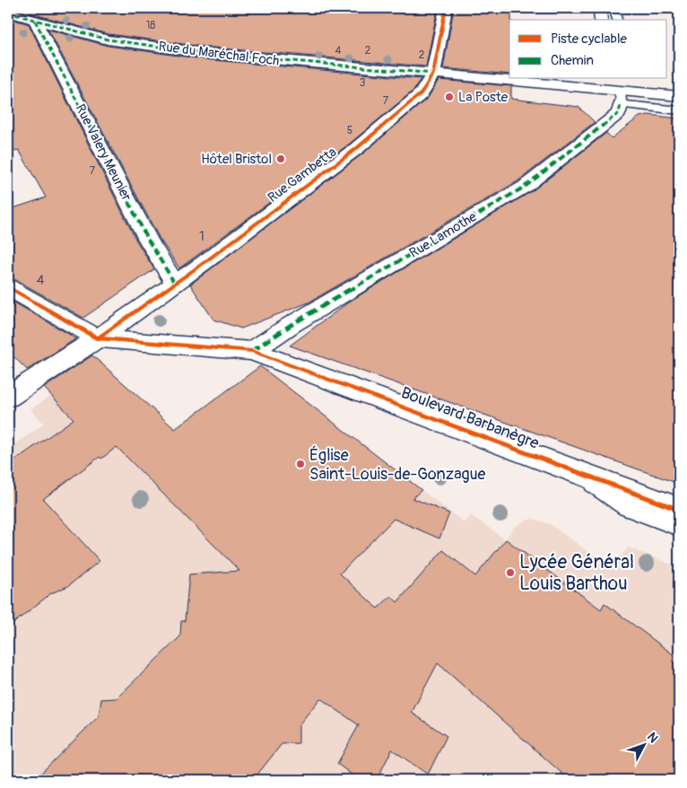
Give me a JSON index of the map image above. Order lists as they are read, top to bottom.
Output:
{
  "streets": {
    "street": [
      "Rue du Maréchal Foch",
      "Rue Valery Meunier",
      "Rue Gambetta",
      "Rue Lamothe",
      "Boulevard Barbanègre"
    ]
  },
  "crossings": [
    ["Rue du Maréchal Foch", "Rue Valery Meunier"],
    ["Rue du Maréchal Foch", "Rue Gambetta"],
    ["Rue du Maréchal Foch", "Rue Lamothe"],
    ["Rue Valery Meunier", "Rue Gambetta"],
    ["Rue Gambetta", "Boulevard Barbanègre"],
    ["Rue Lamothe", "Boulevard Barbanègre"]
  ],
  "places": [
    "La Poste",
    "Hôtel Bristol",
    "Église Saint-Louis-de-Gonzague",
    "Lycée Général Louis Barthou"
  ],
  "house_numbers": [
    "18",
    "4",
    "2",
    "2",
    "3",
    "7",
    "5",
    "7",
    "1",
    "4"
  ],
  "legend": ["Piste cyclable", "Chemin"],
  "north": "top right"
}
